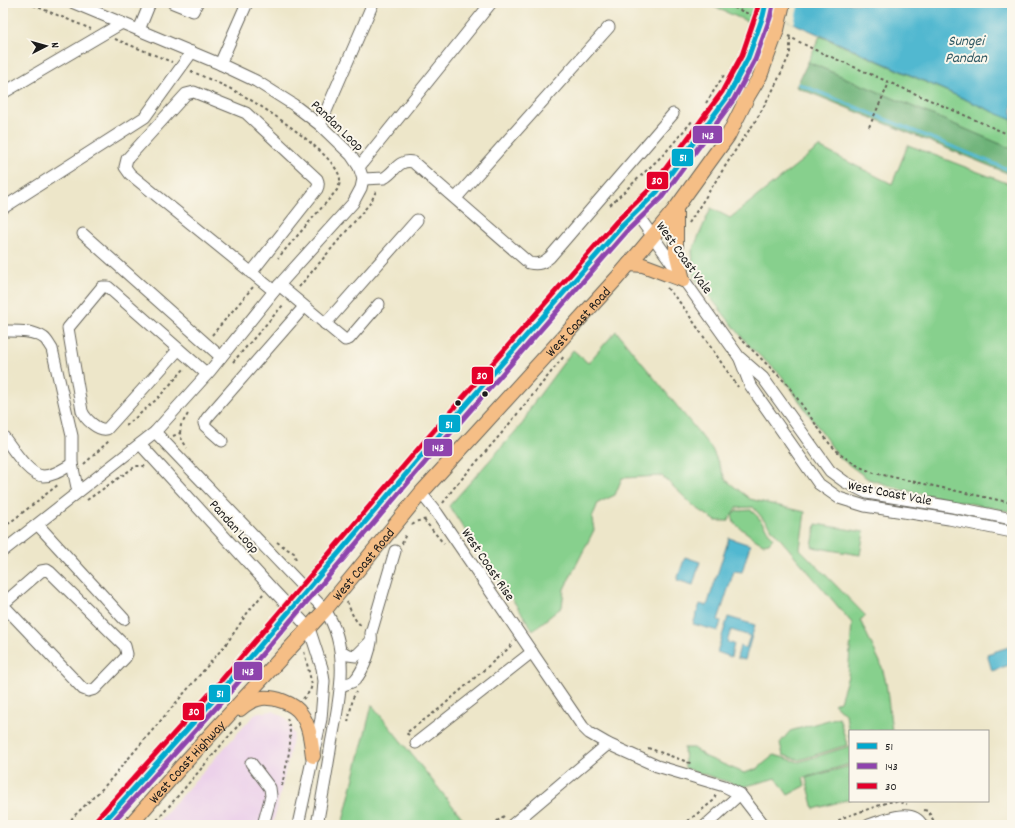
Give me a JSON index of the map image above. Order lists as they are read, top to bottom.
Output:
{
  "streets": {
    "main road": ["West Coast Road", "West Coast Highway"],
    "street": ["Pandan Loop", "West Coast Vale", "West Coast Rise"]
  },
  "crossings": [
    ["Pandan Loop", "West Coast Road"],
    ["Pandan Loop", "West Coast Highway"],
    ["West Coast Vale", "West Coast Road"],
    ["West Coast Road", "West Coast Rise"],
    ["West Coast Road", "West Coast Highway"]
  ],
  "water": ["Sungei Pandan"],
  "lines": ["transit line 51", "transit line 30", "transit line 143"],
  "legend": ["51", "143", "30"],
  "north": "right"
}
